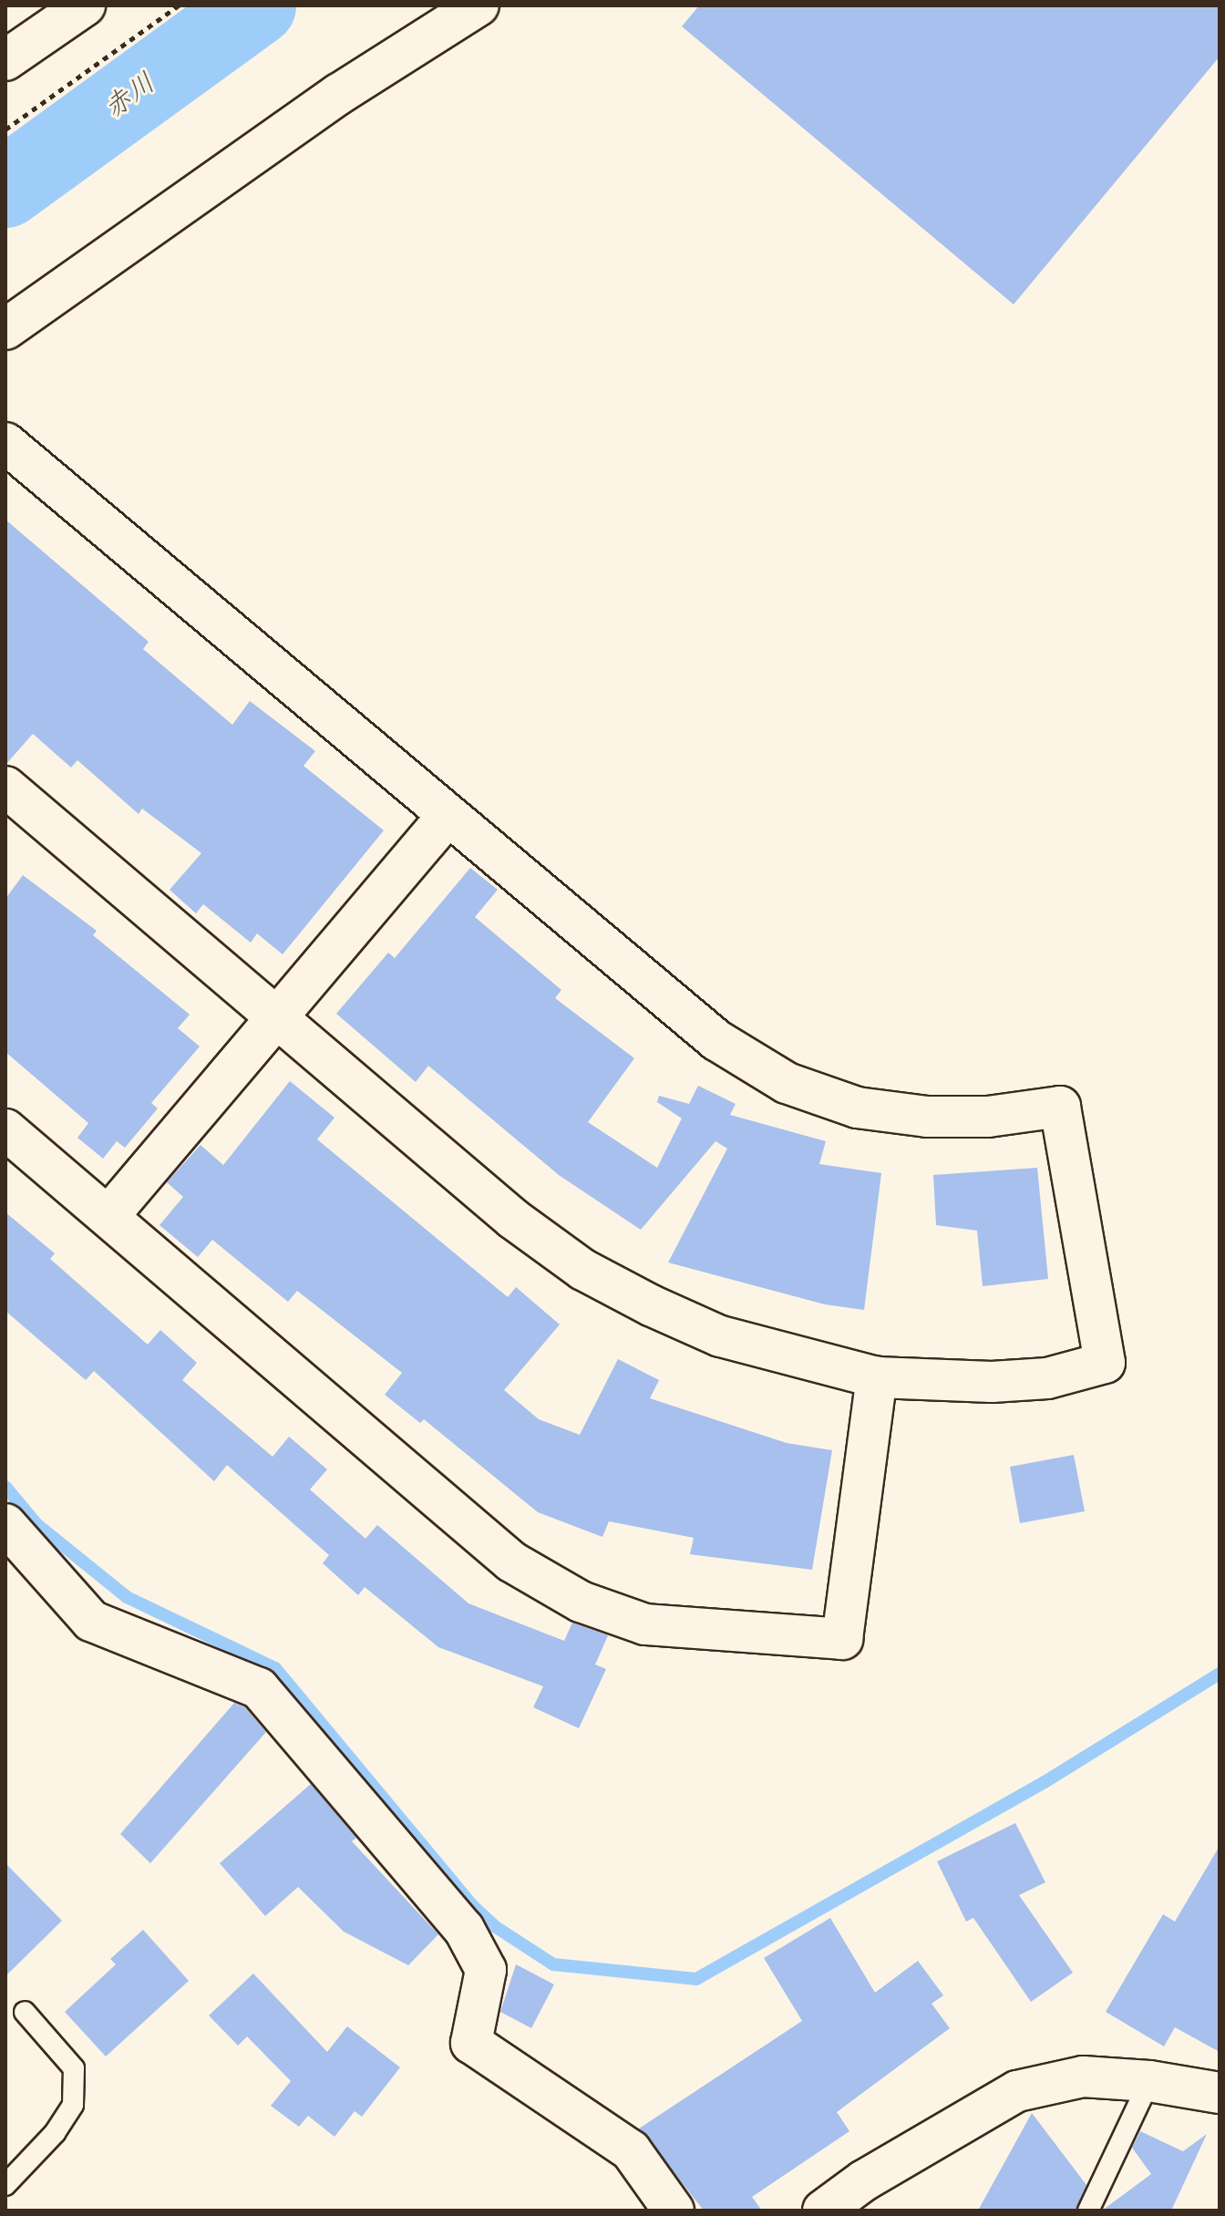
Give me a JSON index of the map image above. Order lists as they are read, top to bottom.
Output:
{
  "water": ["赤川"]
}
